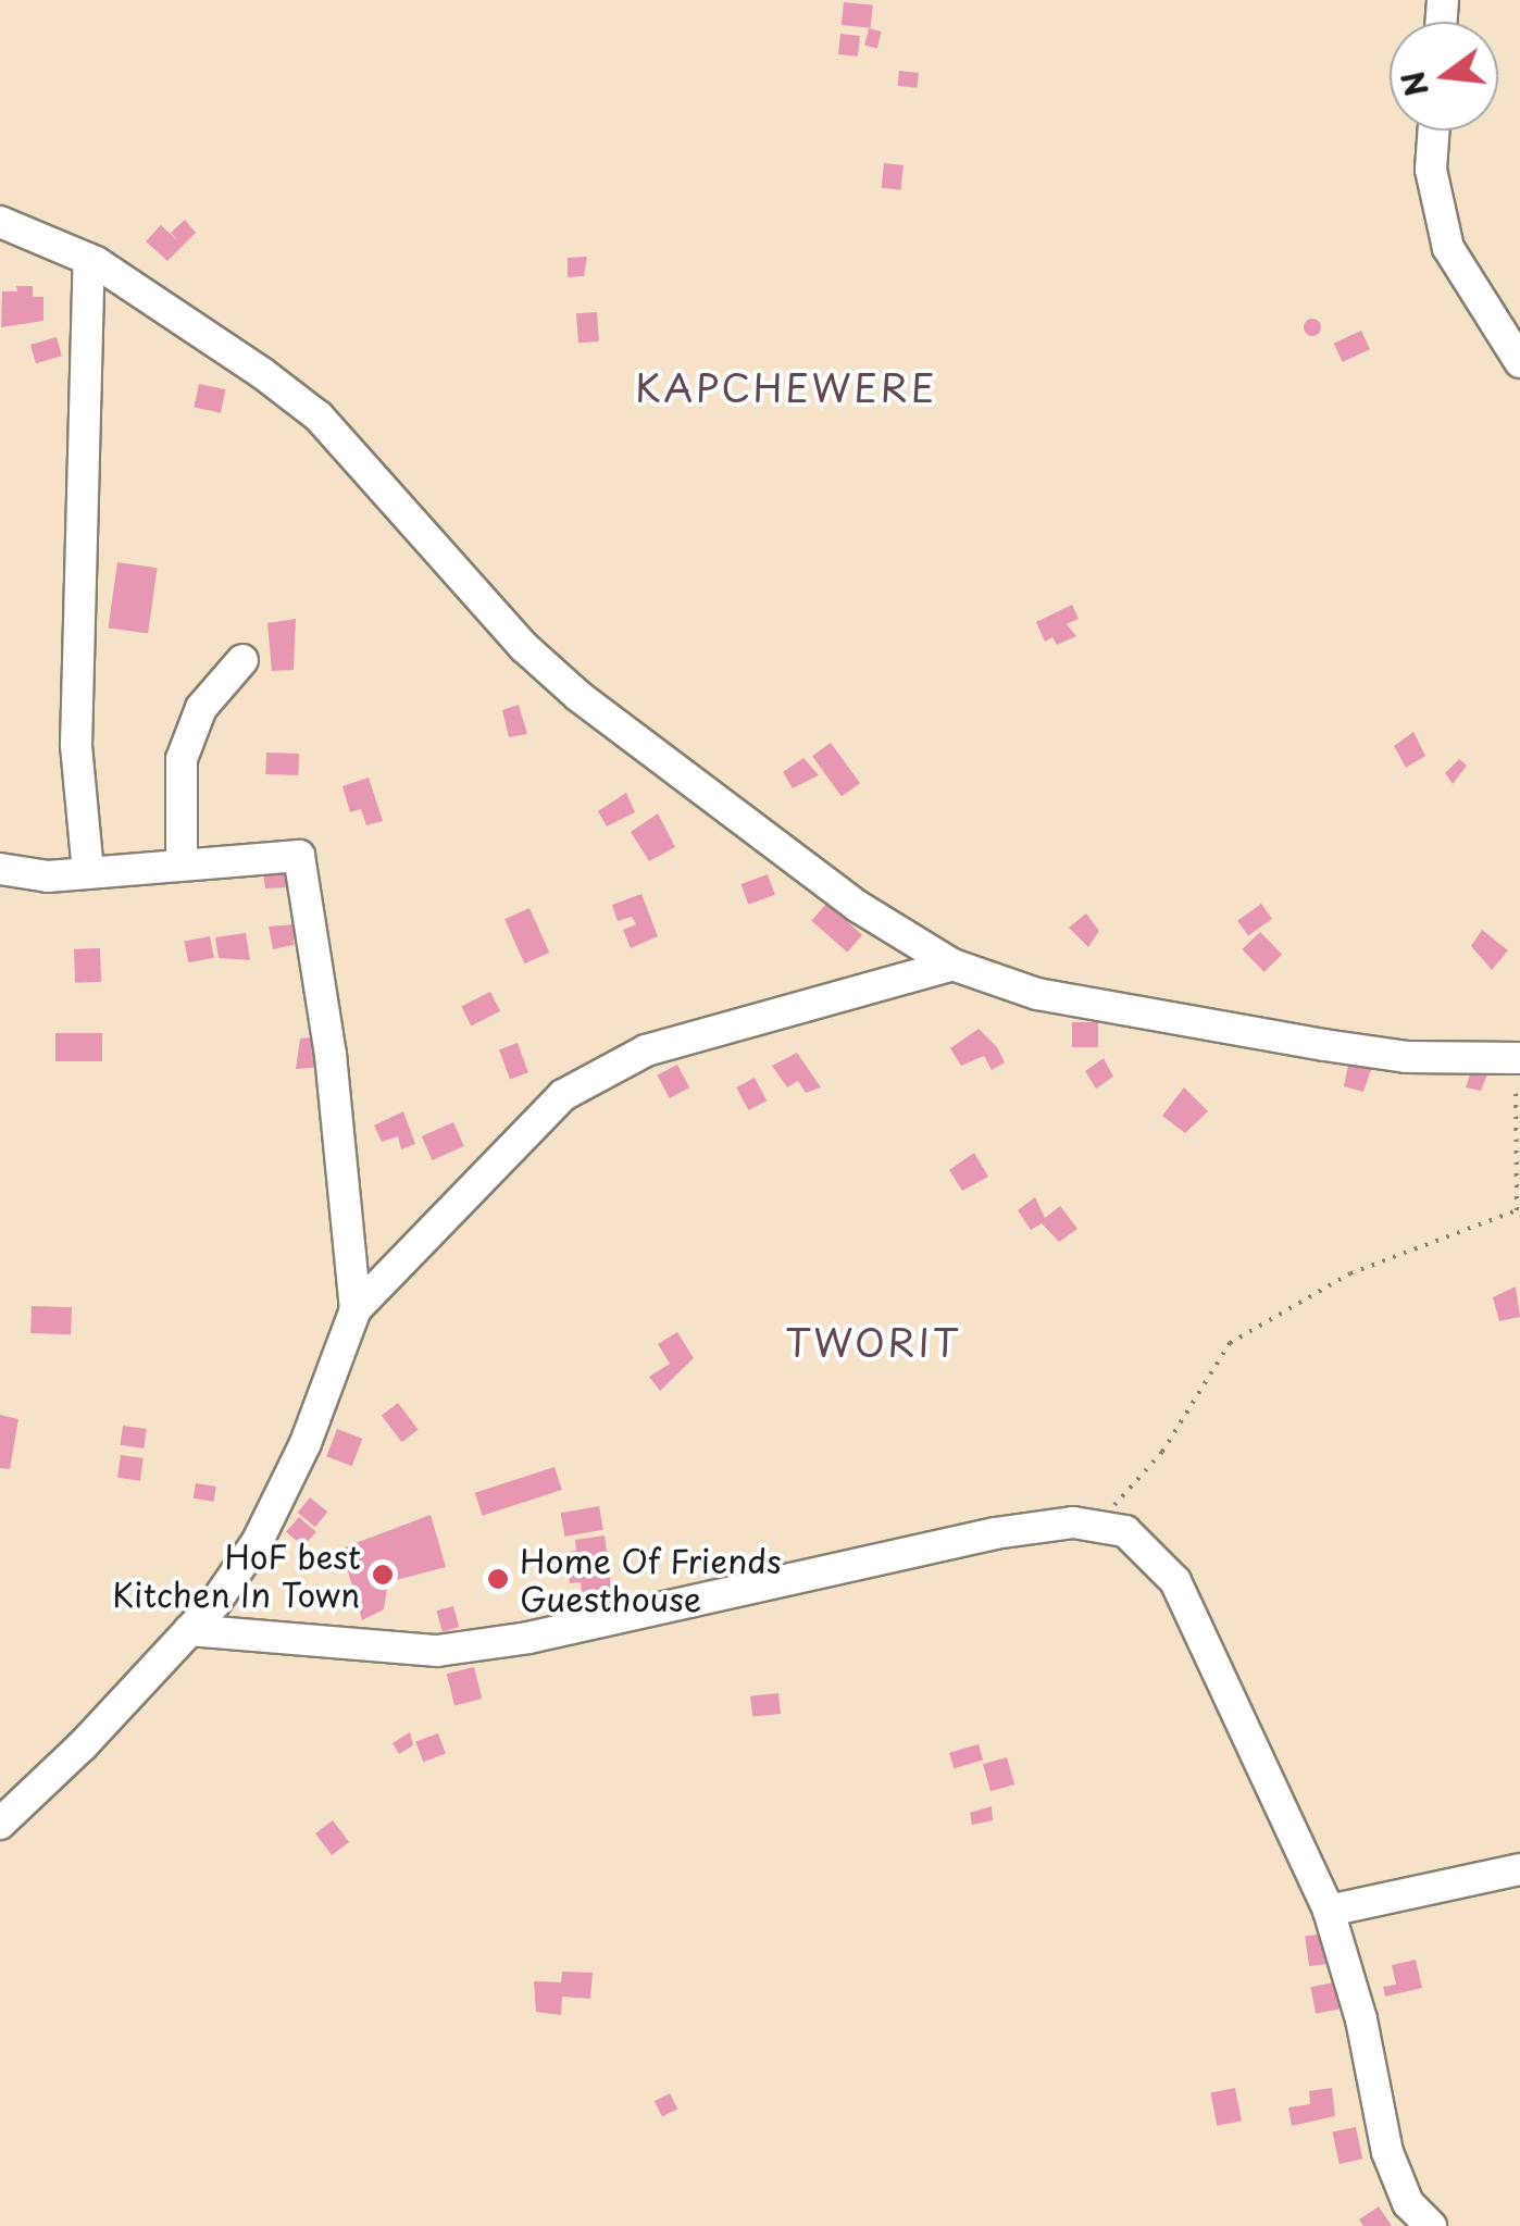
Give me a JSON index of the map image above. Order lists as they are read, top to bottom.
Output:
{
  "districts": ["KAPCHEWERE", "TWORIT"],
  "places": ["HoF best Kitchen In Town", "Home Of Friends Guesthouse"],
  "north": "left"
}
